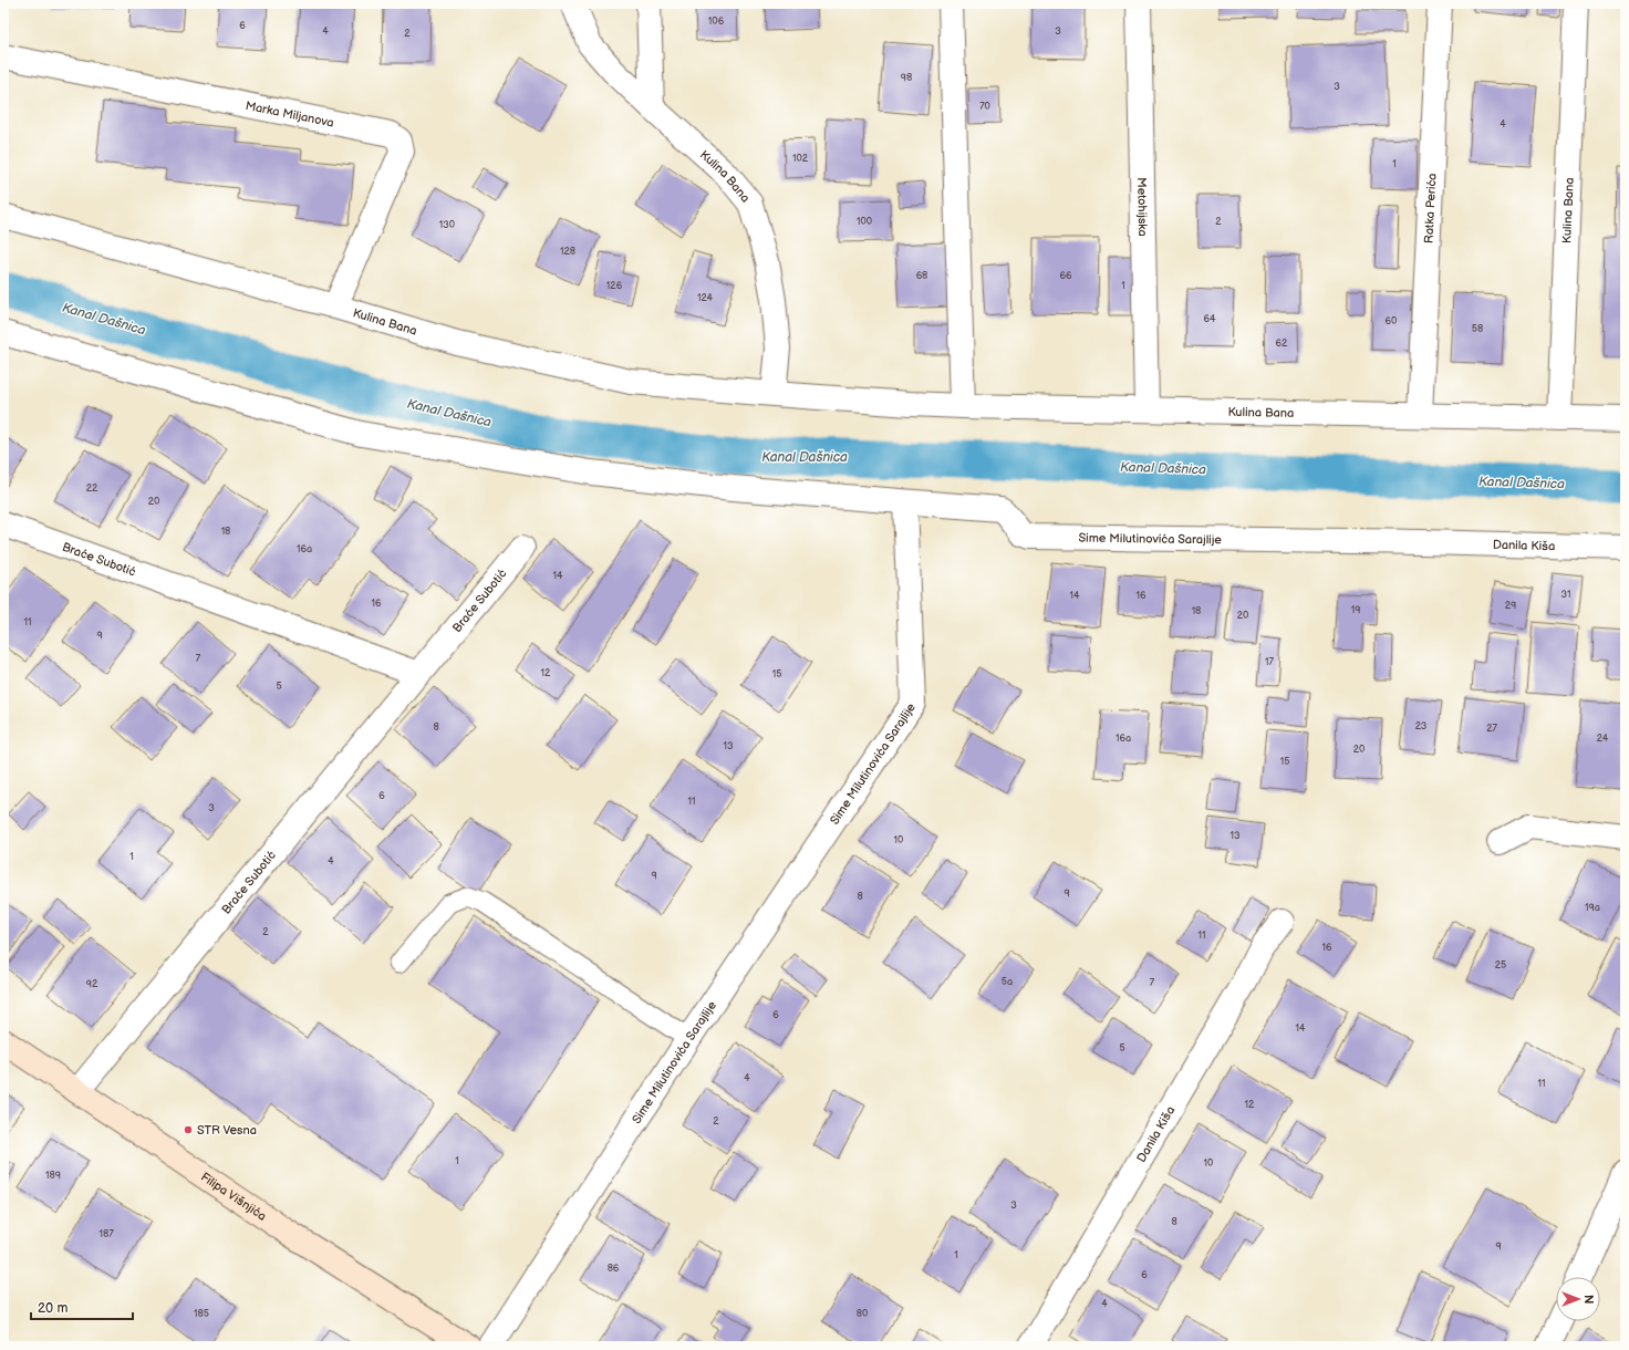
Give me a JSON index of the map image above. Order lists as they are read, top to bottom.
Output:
{
  "streets": {
    "main road": ["Filipa Višnjića"],
    "street": [
      "Marka Miljanova",
      "Kulina Bana",
      "Metohijska",
      "Ratka Perića",
      "Sime Milutinovića Sarajlije",
      "Danila Kiša",
      "Braće Subotić"
    ]
  },
  "crossings": [
    ["Marka Miljanova", "Kulina Bana"],
    ["Kulina Bana", "Metohijska"],
    ["Kulina Bana", "Ratka Perića"],
    ["Sime Milutinovića Sarajlije", "Danila Kiša"],
    ["Braće Subotić", "Filipa Višnjića"]
  ],
  "water": ["Kanal Dašnica"],
  "places": ["STR Vesna"],
  "house_numbers": [
    "106",
    "6",
    "4",
    "3",
    "2",
    "98",
    "3",
    "70",
    "4",
    "102",
    "1",
    "100",
    "2",
    "130",
    "128",
    "68",
    "66",
    "126",
    "1",
    "124",
    "64",
    "60",
    "58",
    "62",
    "22",
    "20",
    "18",
    "16a",
    "14",
    "31",
    "14",
    "16",
    "16",
    "29",
    "19",
    "18",
    "20",
    "11",
    "9",
    "7",
    "17",
    "12",
    "15",
    "5",
    "23",
    "8",
    "27",
    "16a",
    "24",
    "13",
    "20",
    "15",
    "6",
    "11",
    "3",
    "13",
    "10",
    "1",
    "4",
    "9",
    "9",
    "8",
    "19a",
    "2",
    "11",
    "16",
    "25",
    "5a",
    "7",
    "92",
    "6",
    "14",
    "5",
    "4",
    "11",
    "12",
    "2",
    "1",
    "10",
    "189",
    "3",
    "8",
    "187",
    "9",
    "1",
    "86",
    "6",
    "4",
    "185",
    "80"
  ],
  "scale_bar": "20 m",
  "north": "right"
}
